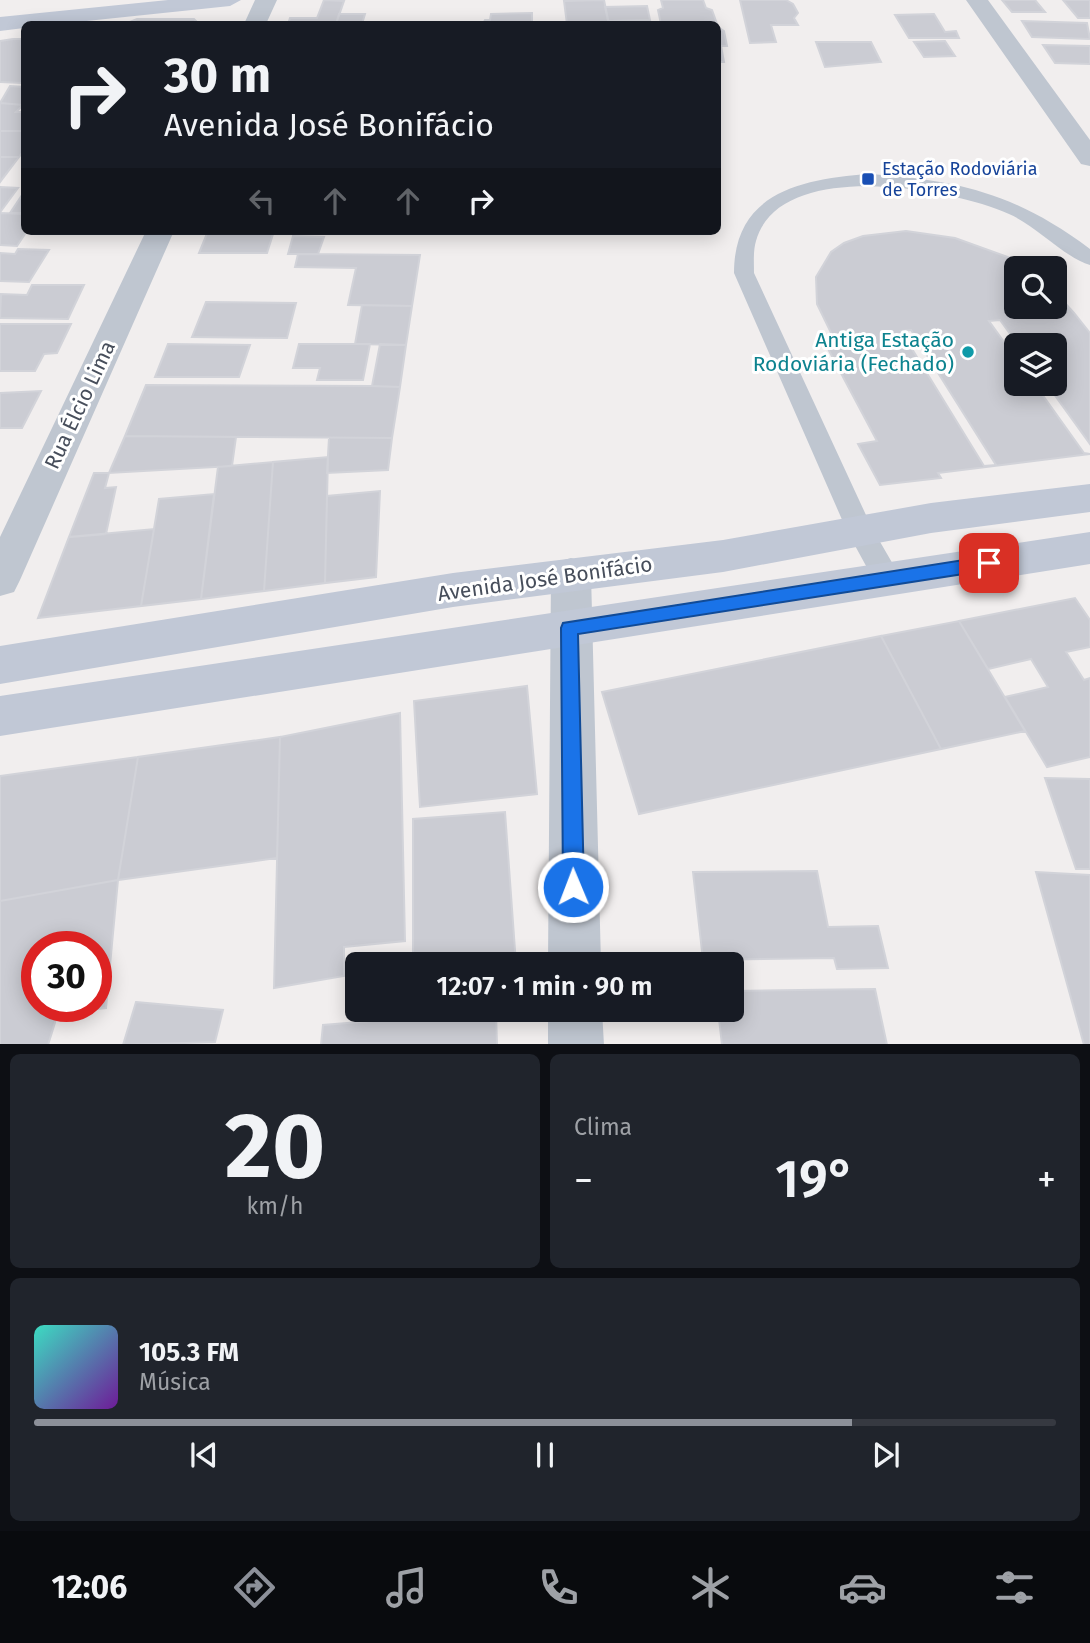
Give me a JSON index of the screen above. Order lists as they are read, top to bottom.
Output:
{
  "streets": {
    "street": ["Rua Élcio Lima", "Avenida José Bonifácio"]
  },
  "places": {
    "transit": ["Estação Rodoviária de Torres"],
    "other": ["Antiga Estação Rodoviária (Fechado)"]
  },
  "page": {
    "turn": ["30 m", "Avenida José Bonifácio"],
    "limit": "30",
    "trip": "12:07 · 1 min · 90 m",
    "tile": [
      ["20", "km/h"],
      "Clima"
    ],
    "heat": ["−", "19°", "+"],
    "song": ["105.3 FM", "Música"],
    "tabs": "12:06"
  }
}
